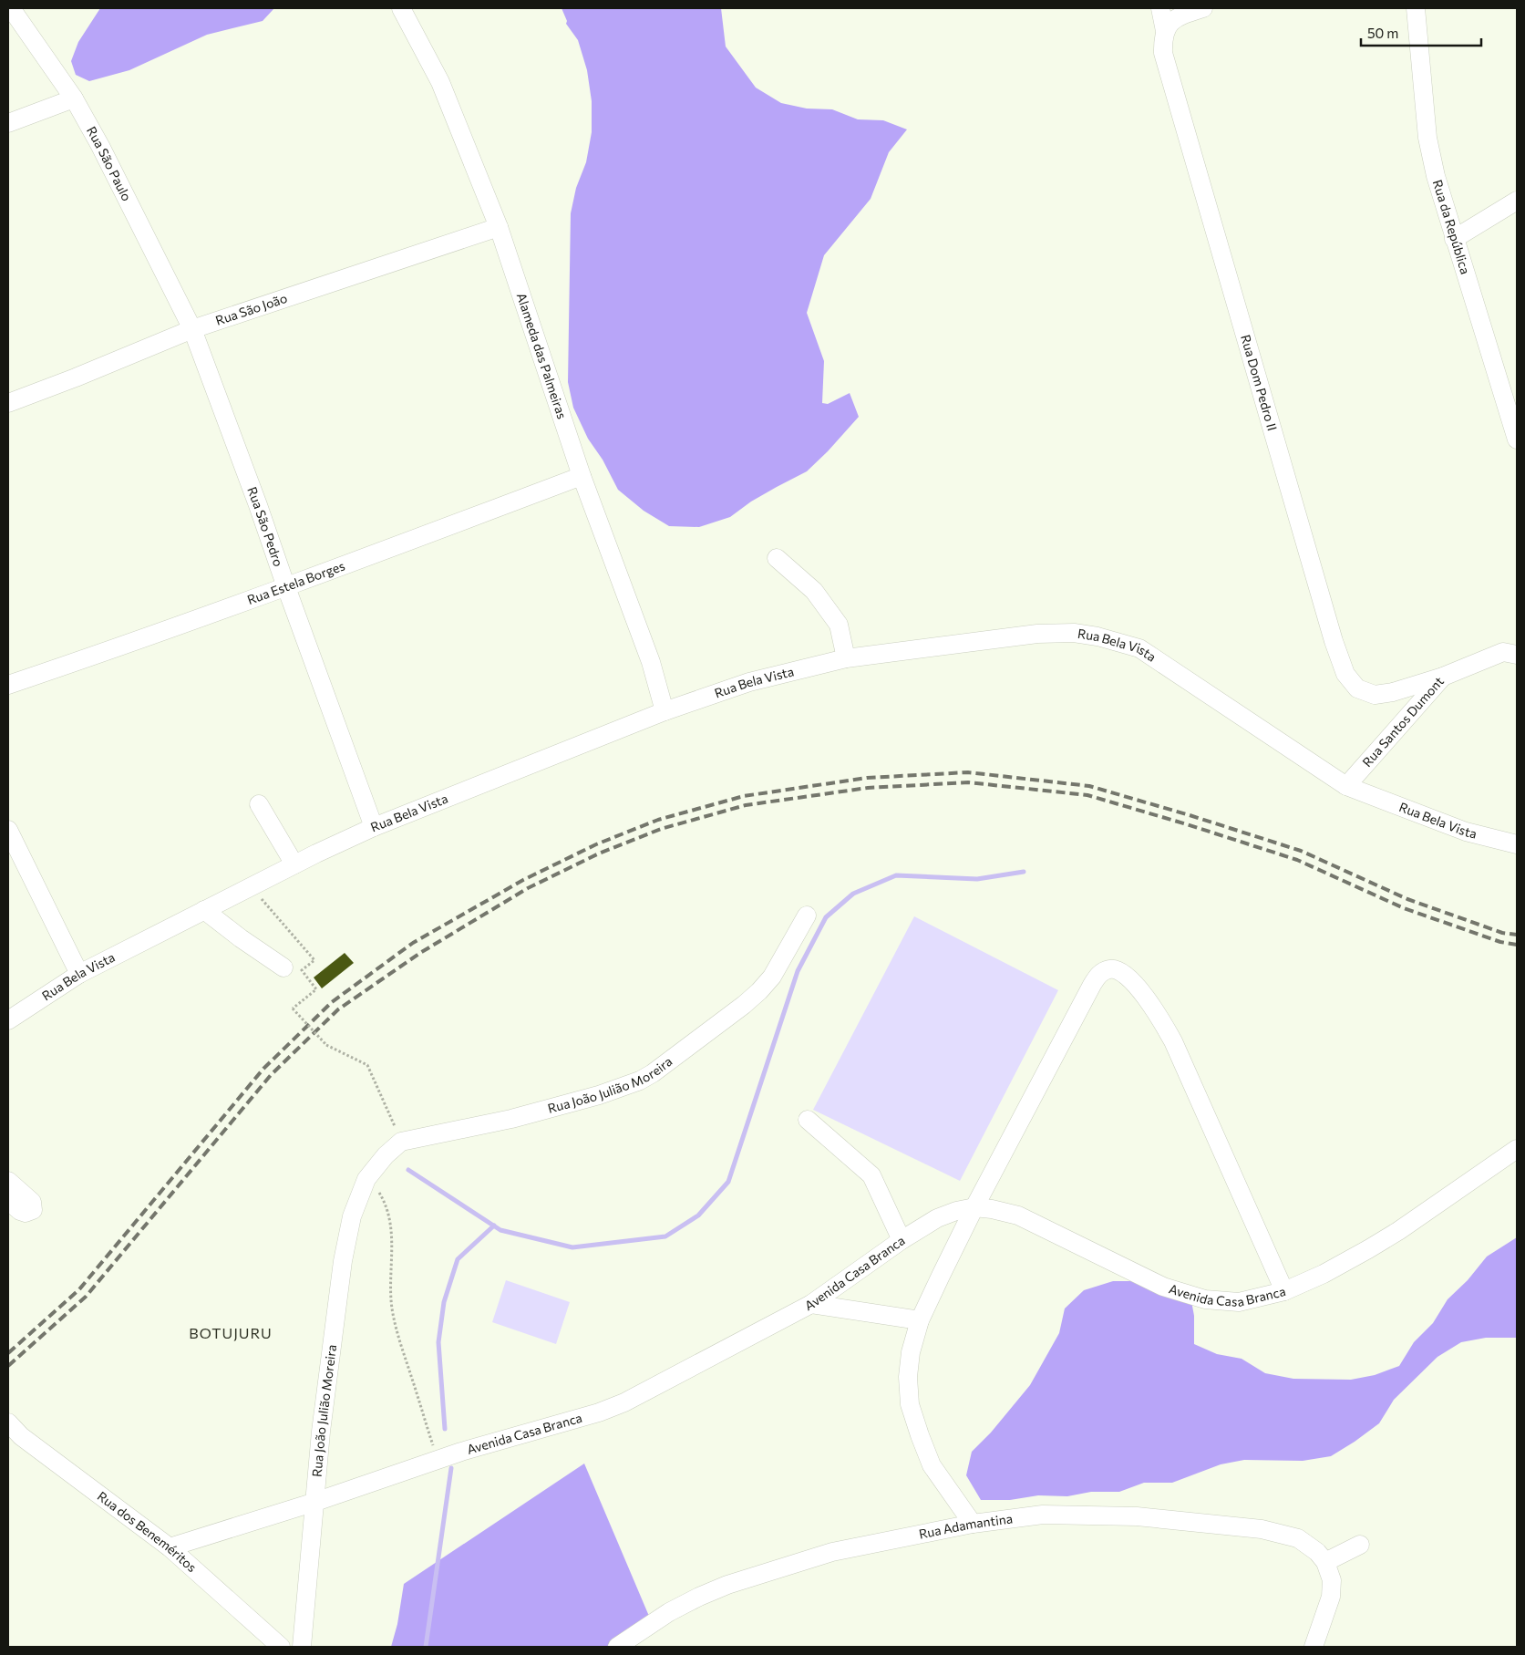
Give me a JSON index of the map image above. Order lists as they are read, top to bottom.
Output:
{
  "streets": {
    "street": [
      "Rua São Paulo",
      "Rua da República",
      "Rua São João",
      "Alameda das Palmeiras",
      "Rua Dom Pedro II",
      "Rua São Pedro",
      "Rua Estela Borges",
      "Rua Bela Vista",
      "Rua Santos Dumont",
      "Rua João Julião Moreira",
      "Avenida Casa Branca",
      "Rua Adamantina",
      "Rua dos Beneméritos"
    ]
  },
  "crossings": [
    ["Rua São Paulo", "Rua São João"],
    ["Rua São Paulo", "Rua São Pedro"],
    ["Rua São João", "Alameda das Palmeiras"],
    ["Rua São João", "Rua São Pedro"],
    ["Alameda das Palmeiras", "Rua Estela Borges"],
    ["Alameda das Palmeiras", "Rua Bela Vista"],
    ["Rua Dom Pedro II", "Rua Santos Dumont"],
    ["Rua São Pedro", "Rua Estela Borges"],
    ["Rua São Pedro", "Rua Bela Vista"],
    ["Rua Bela Vista", "Rua Santos Dumont"],
    ["Rua João Julião Moreira", "Avenida Casa Branca"],
    ["Avenida Casa Branca", "Rua dos Beneméritos"]
  ],
  "districts": ["BOTUJURU"],
  "scale_bar": "50 m"
}
